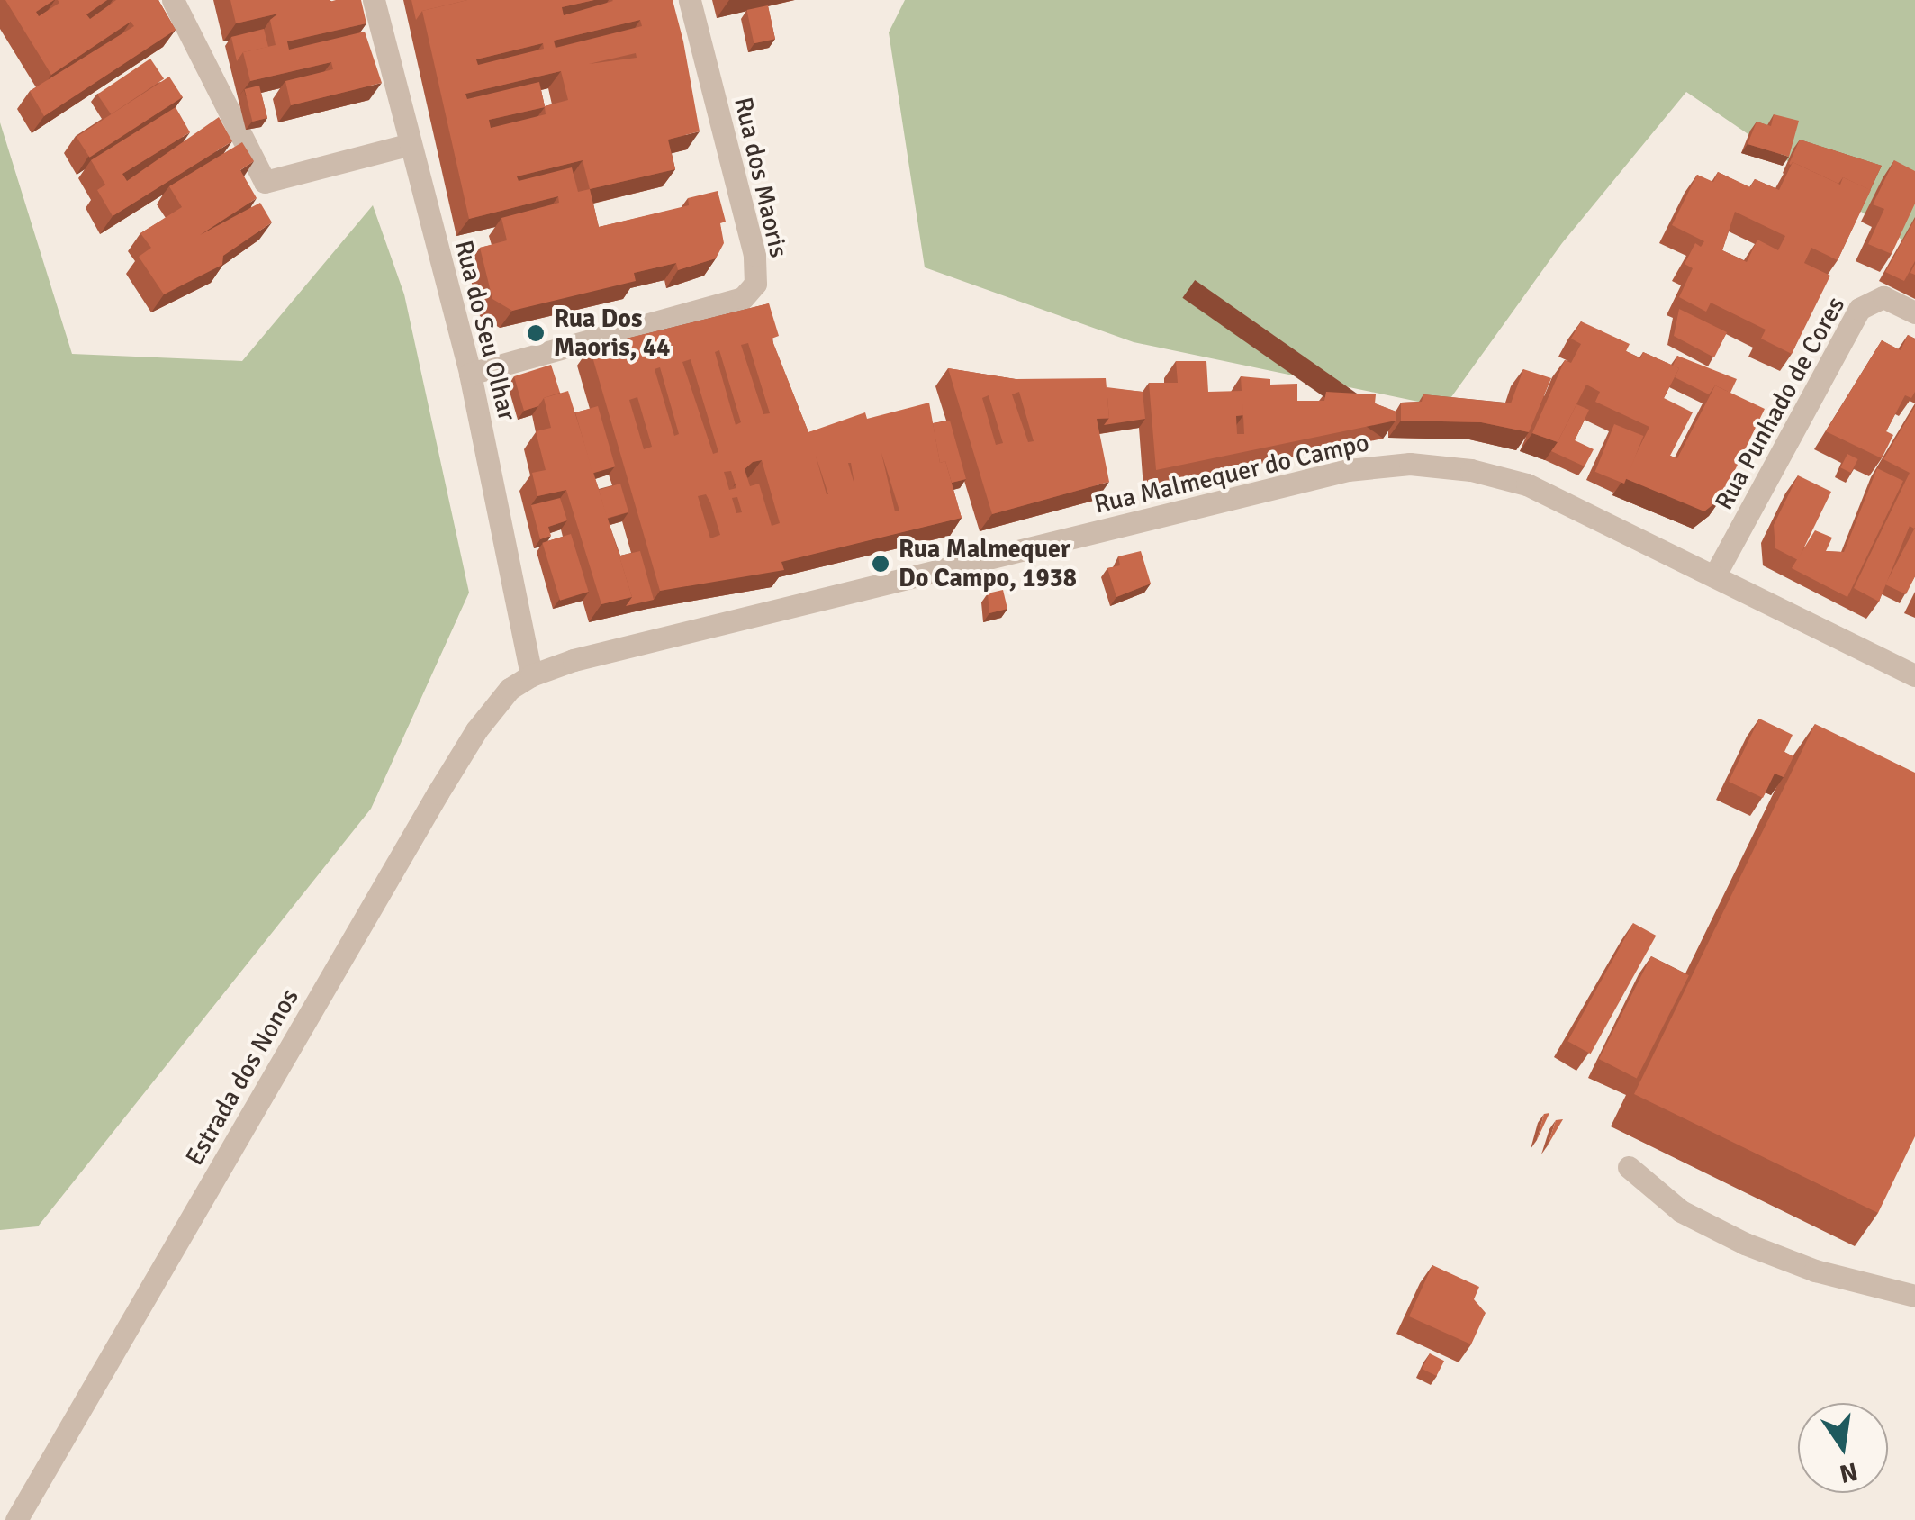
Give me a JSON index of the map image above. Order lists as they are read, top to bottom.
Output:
{
  "streets": {
    "street": [
      "Rua dos Maoris",
      "Rua do Seu Olhar",
      "Rua Punhado de Cores",
      "Rua Malmequer do Campo",
      "Estrada dos Nonos"
    ]
  },
  "crossings": [
    ["Rua dos Maoris", "Rua do Seu Olhar"],
    ["Rua do Seu Olhar", "Rua Malmequer do Campo"],
    ["Rua do Seu Olhar", "Estrada dos Nonos"],
    ["Rua Punhado de Cores", "Rua Malmequer do Campo"],
    ["Rua Malmequer do Campo", "Estrada dos Nonos"]
  ],
  "places": ["Rua Dos Maoris, 44", "Rua Malmequer Do Campo, 1938"],
  "north": "bottom"
}
